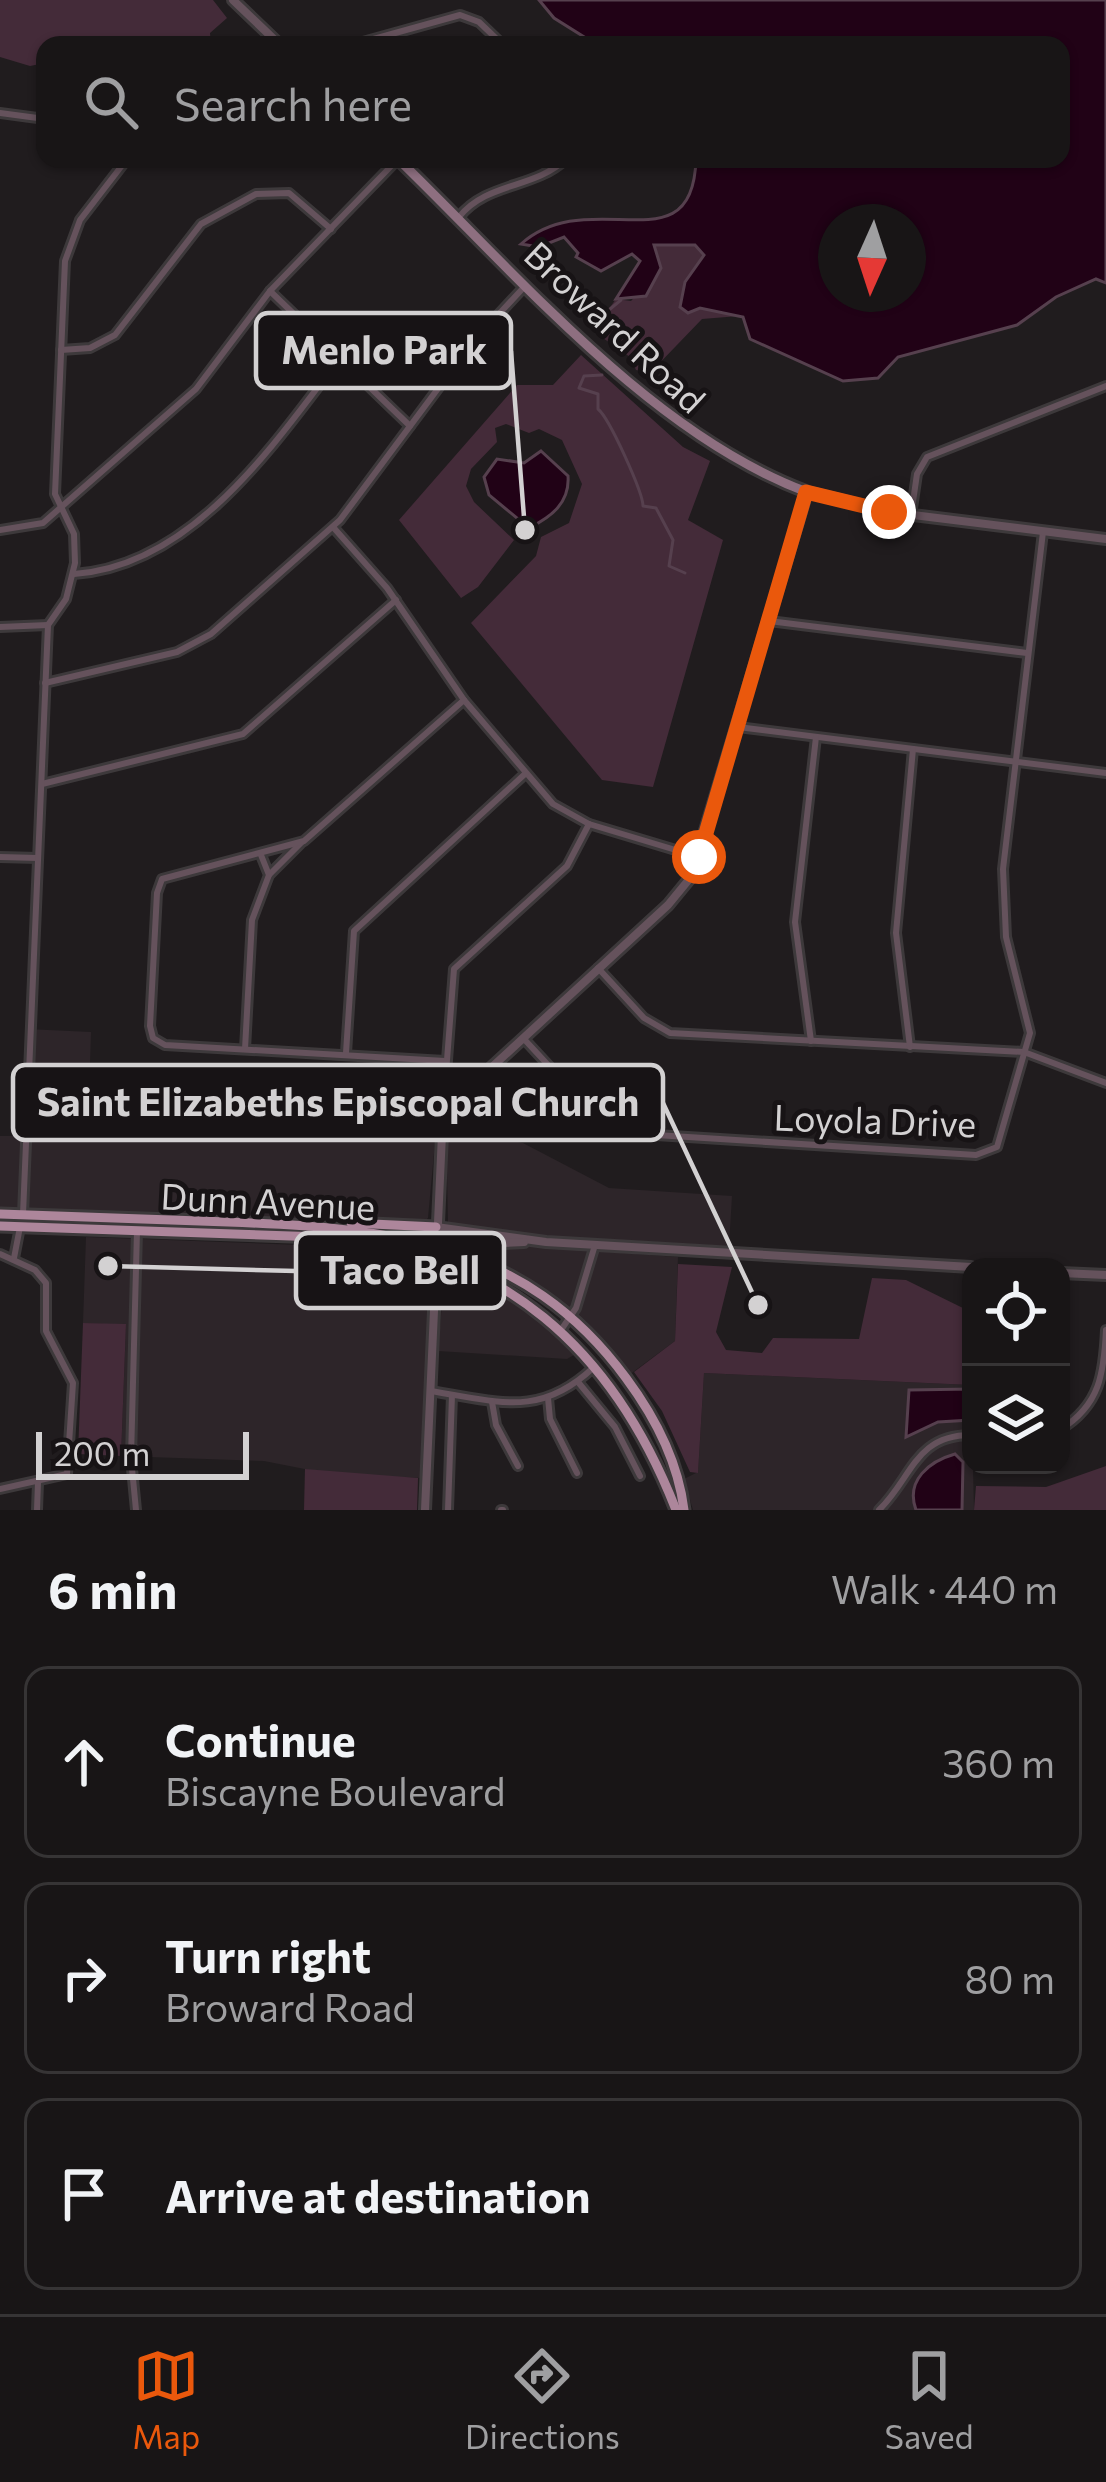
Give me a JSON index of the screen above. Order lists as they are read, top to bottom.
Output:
{
  "streets": {
    "main road": ["Broward Road", "Dunn Avenue"],
    "street": ["Loyola Drive"]
  },
  "crossings": [
    ["Broward Road", "Loyola Drive"]
  ],
  "places": ["Menlo Park", "Taco Bell", "Saint Elizabeths Episcopal Church"],
  "scale_bar": "200 m",
  "north": "bottom",
  "page": {
    "search": "Search here",
    "scale": "200 m",
    "heading": ["6 min", "Walk · 440 m"],
    "list": [
      ["Continue", "Biscayne Boulevard", "360 m"],
      ["Turn right", "Broward Road", "80 m"],
      "Arrive at destination"
    ],
    "nav": ["Map", "Directions", "Saved"]
  }
}
